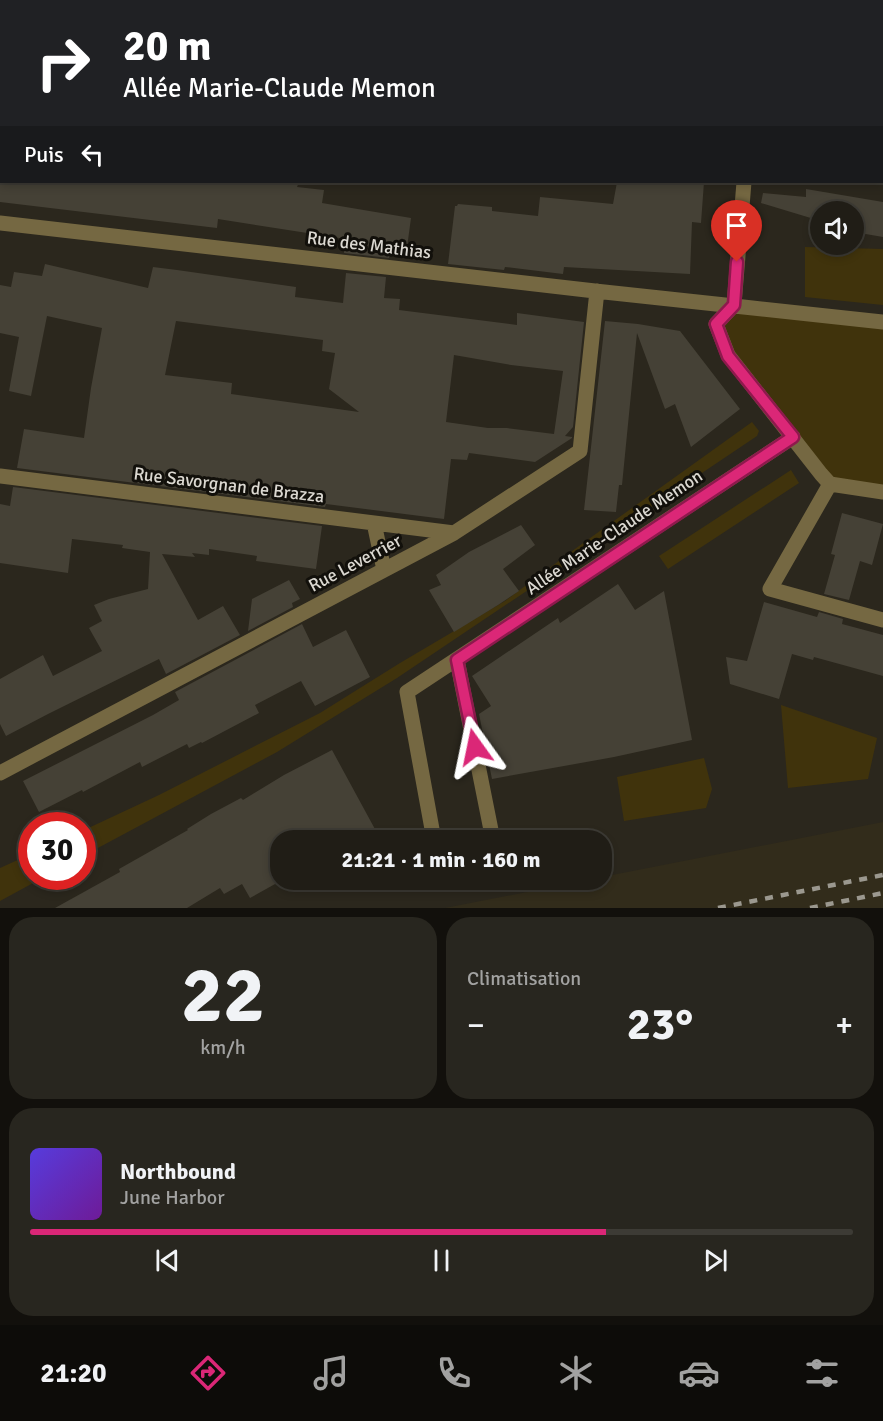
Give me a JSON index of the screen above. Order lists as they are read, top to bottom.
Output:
{
  "streets": {
    "street": [
      "Rue des Mathias",
      "Rue Savorgnan de Brazza",
      "Allée Marie-Claude Memon",
      "Rue Leverrier"
    ]
  },
  "crossings": [
    ["Rue des Mathias", "Rue Leverrier"],
    ["Rue Savorgnan de Brazza", "Rue Leverrier"]
  ],
  "page": {
    "turn": ["20 m", "Allée Marie-Claude Memon"],
    "then": "Puis",
    "limit": "30",
    "trip": "21:21 · 1 min · 160 m",
    "tile": [
      ["22", "km/h"],
      "Climatisation"
    ],
    "heat": ["−", "23°", "+"],
    "song": ["Northbound", "June Harbor"],
    "tabs": "21:20"
  }
}
